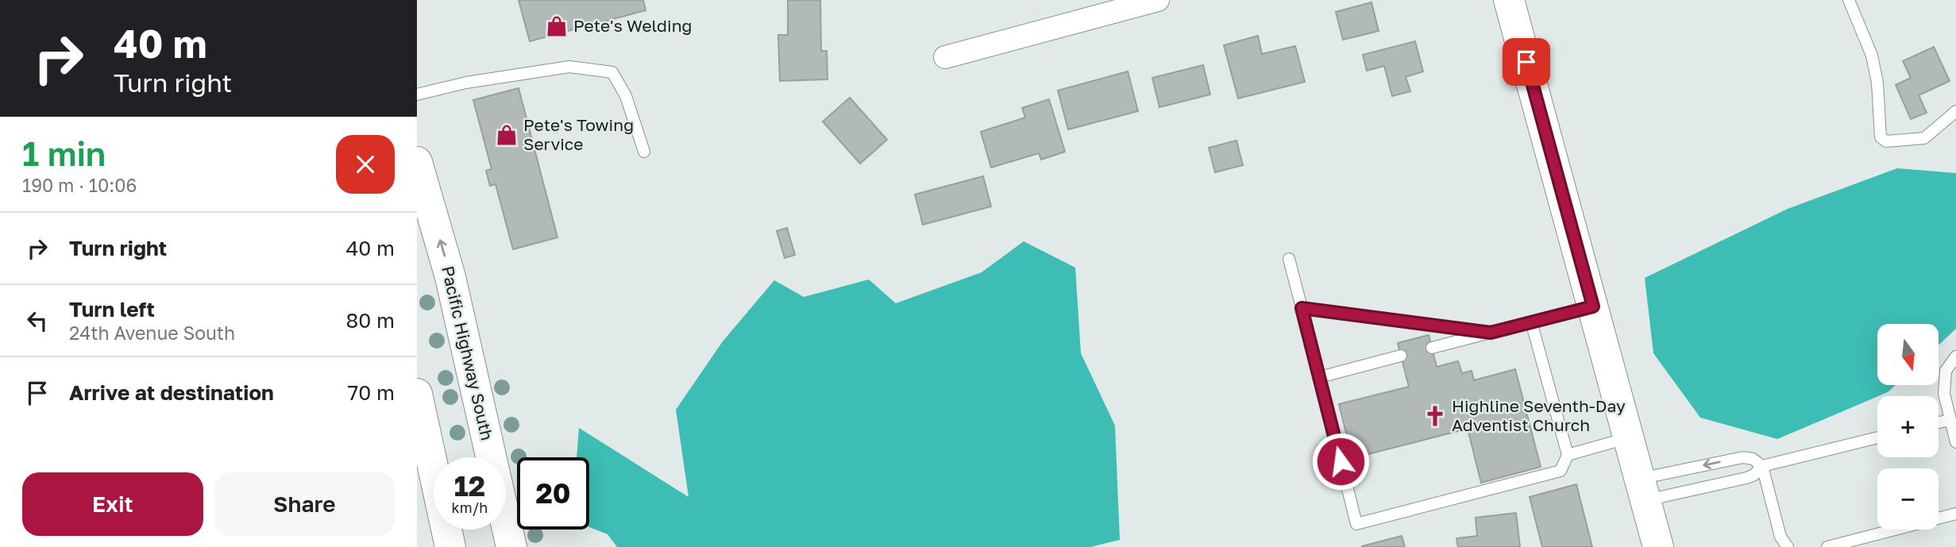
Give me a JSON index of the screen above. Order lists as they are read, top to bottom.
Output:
{
  "streets": {
    "street": ["Pacific Highway South"]
  },
  "places": {
    "shop": ["Pete's Welding", "Pete's Towing Service"],
    "church": ["Highline Seventh-Day Adventist Church"]
  },
  "north": "bottom",
  "page": {
    "turn": ["40 m", "Turn right"],
    "heading": ["1 min", "190 m · 10:06"],
    "list": [
      {
        "name": "Turn right",
        "value": "40 m"
      },
      {
        "name": "Turn left",
        "note": "24th Avenue South",
        "value": "80 m"
      },
      {
        "name": "Arrive at destination",
        "value": "70 m"
      }
    ],
    "map_buttons": ["+", "−"],
    "speed": "12 km/h",
    "limit": "20",
    "buttons": ["Exit", "Share"]
  }
}
